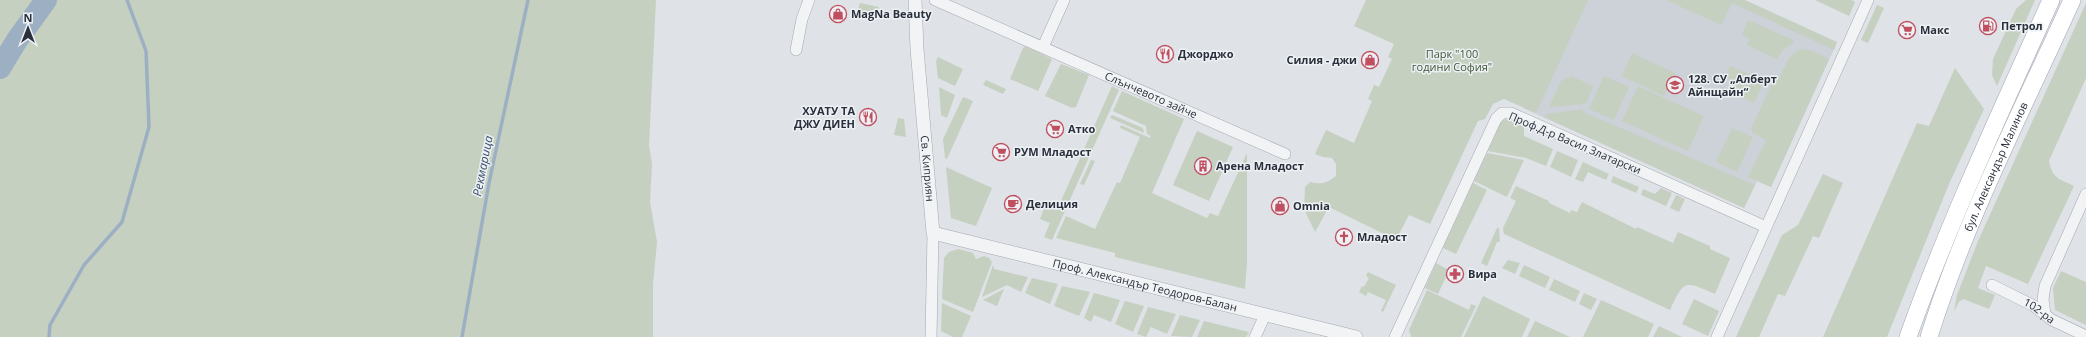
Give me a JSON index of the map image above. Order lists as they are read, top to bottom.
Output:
{
  "streets": {
    "main road": ["бул. Александър Малинов"],
    "street": [
      "Слънчевото зайче",
      "Проф.Д-р Васил Златарски",
      "Св. Киприян",
      "Проф. Александър Теодоров-Балан",
      "102-ра"
    ]
  },
  "crossings": [
    ["Св. Киприян", "Проф. Александър Теодоров-Балан"]
  ],
  "water": ["Рекмарица"],
  "parks": ["Парк \"100 години София\""],
  "places": {
    "shop": ["MagNa Beauty", "Силия - джи", "Omnia"],
    "fuel station": ["Петрол"],
    "supermarket": ["Макс", "Атко", "РУМ Младост"],
    "restaurant": ["Джорджо", "ХУАТУ ТА ДЖУ ДИЕН"],
    "school or university": ["128. СУ „Алберт Айнщайн“"],
    "building": ["Арена Младост"],
    "cafe": ["Делиция"],
    "church": ["Младост"],
    "pharmacy": ["Вира"]
  },
  "north": "top"
}
